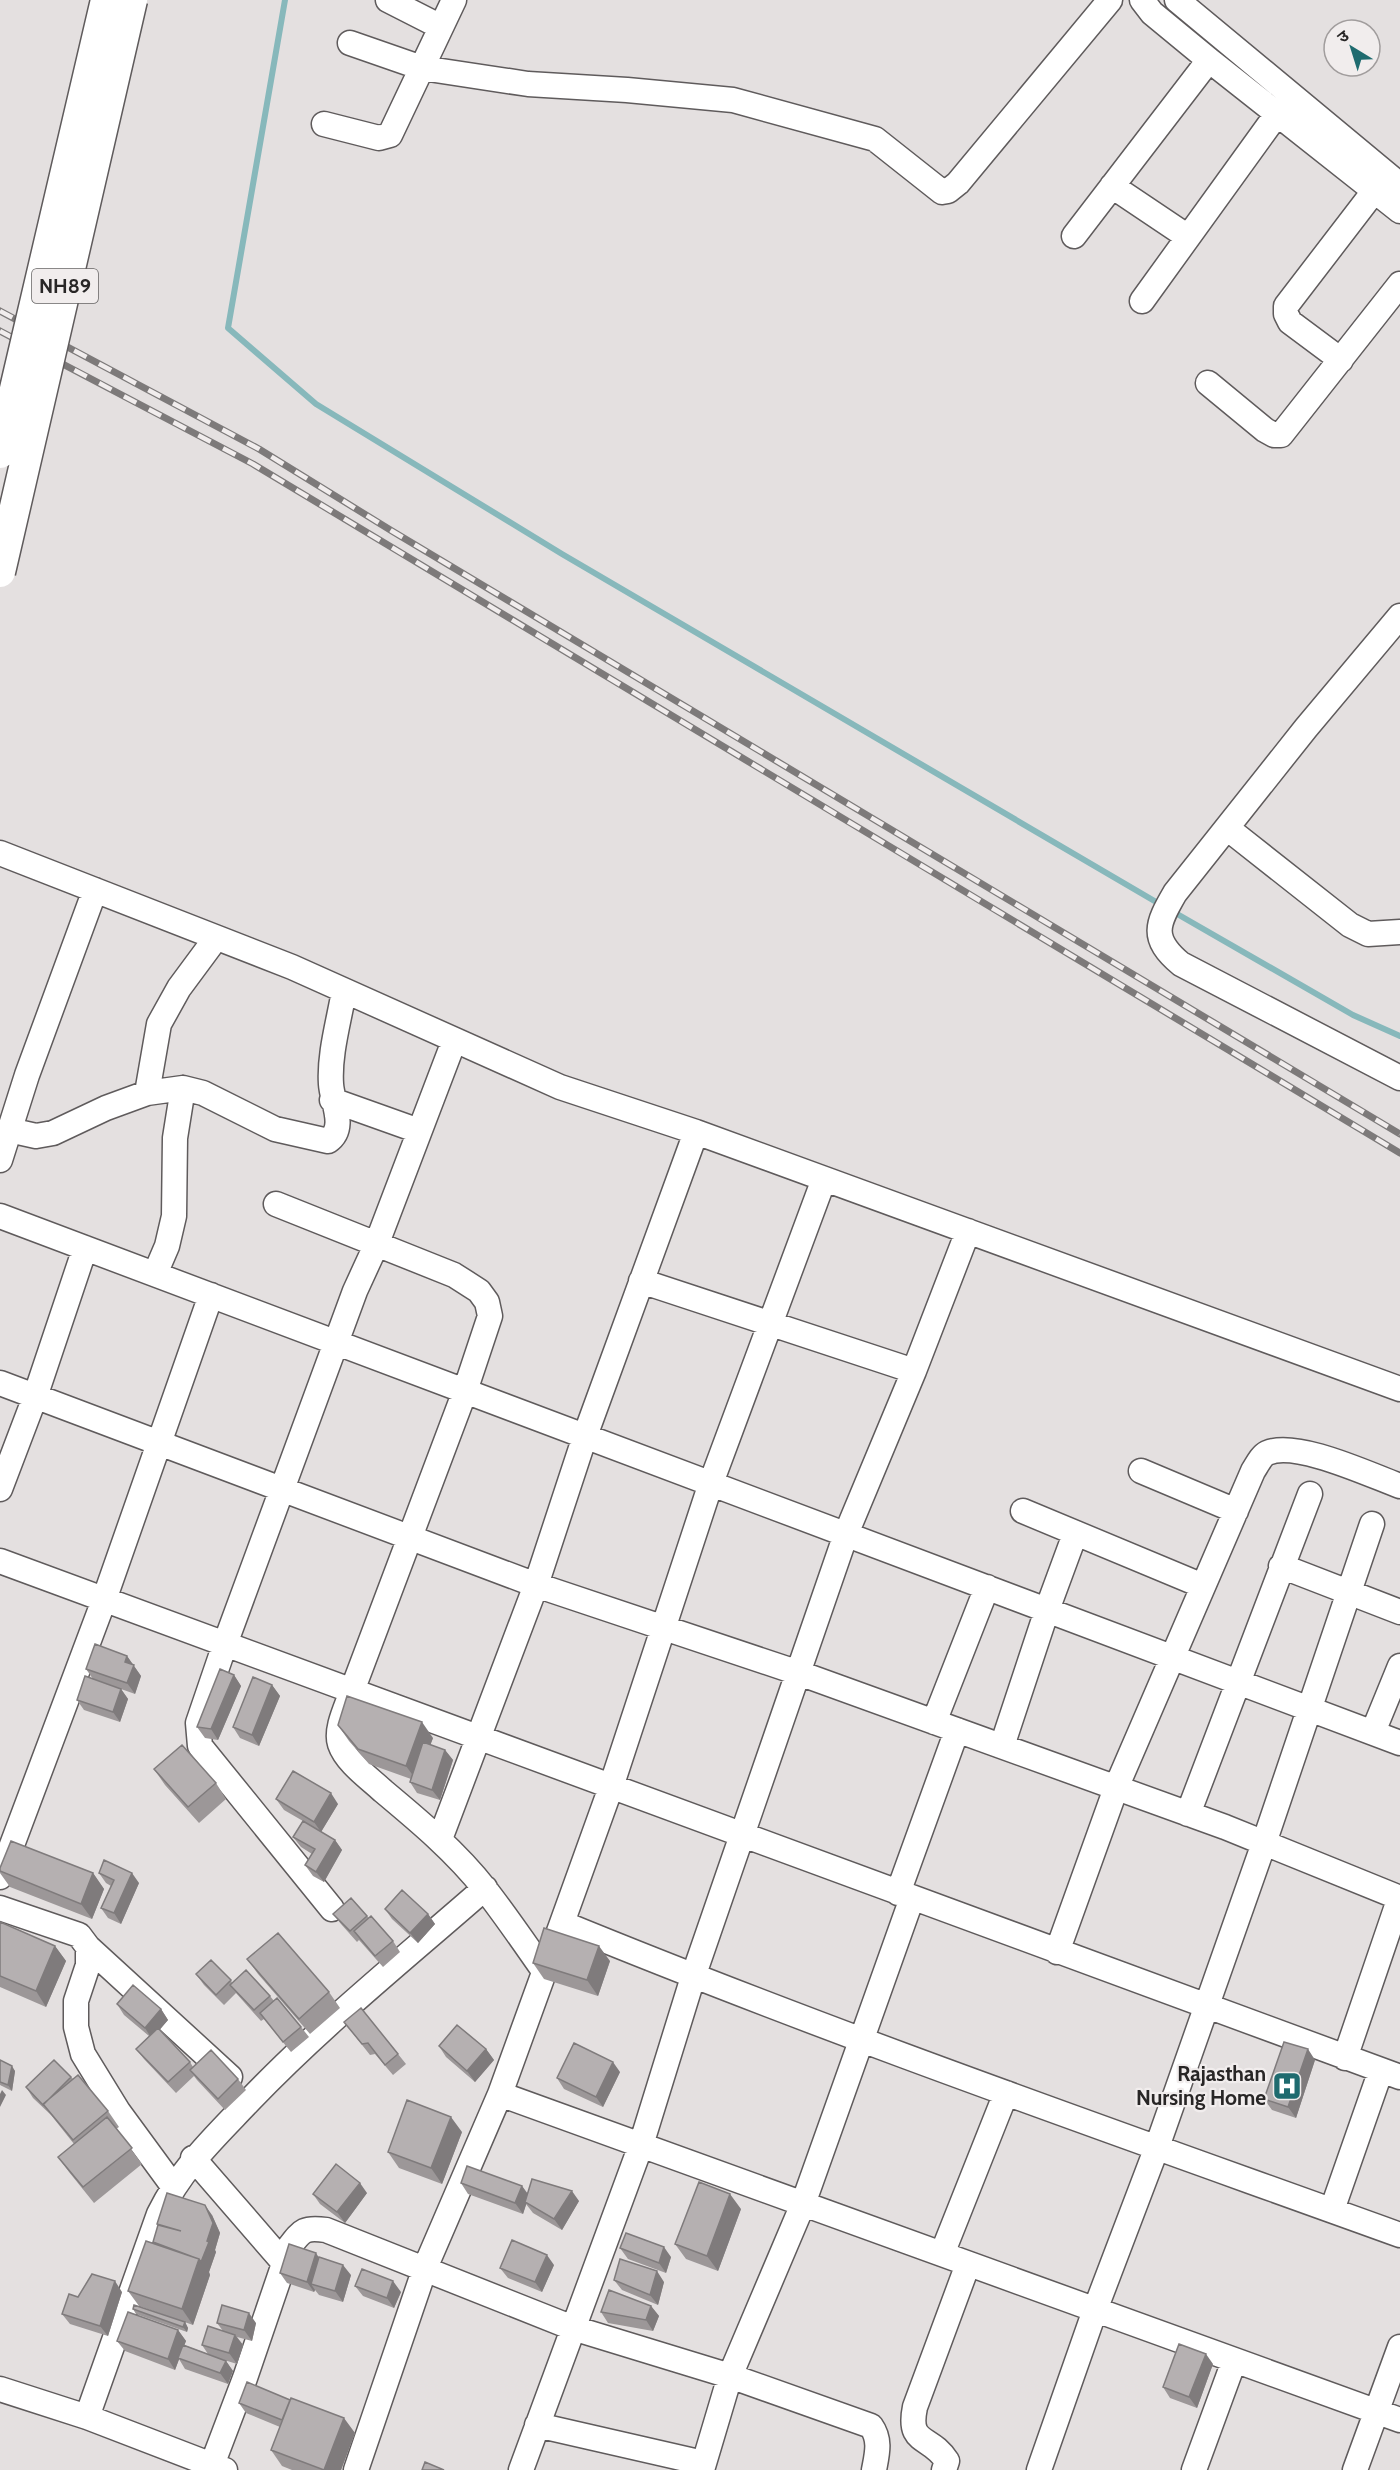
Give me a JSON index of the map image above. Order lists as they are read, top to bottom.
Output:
{
  "streets": {
    "main road": ["NH89"]
  },
  "places": {
    "hospital": ["Rajasthan Nursing Home"]
  },
  "north": "top left"
}
